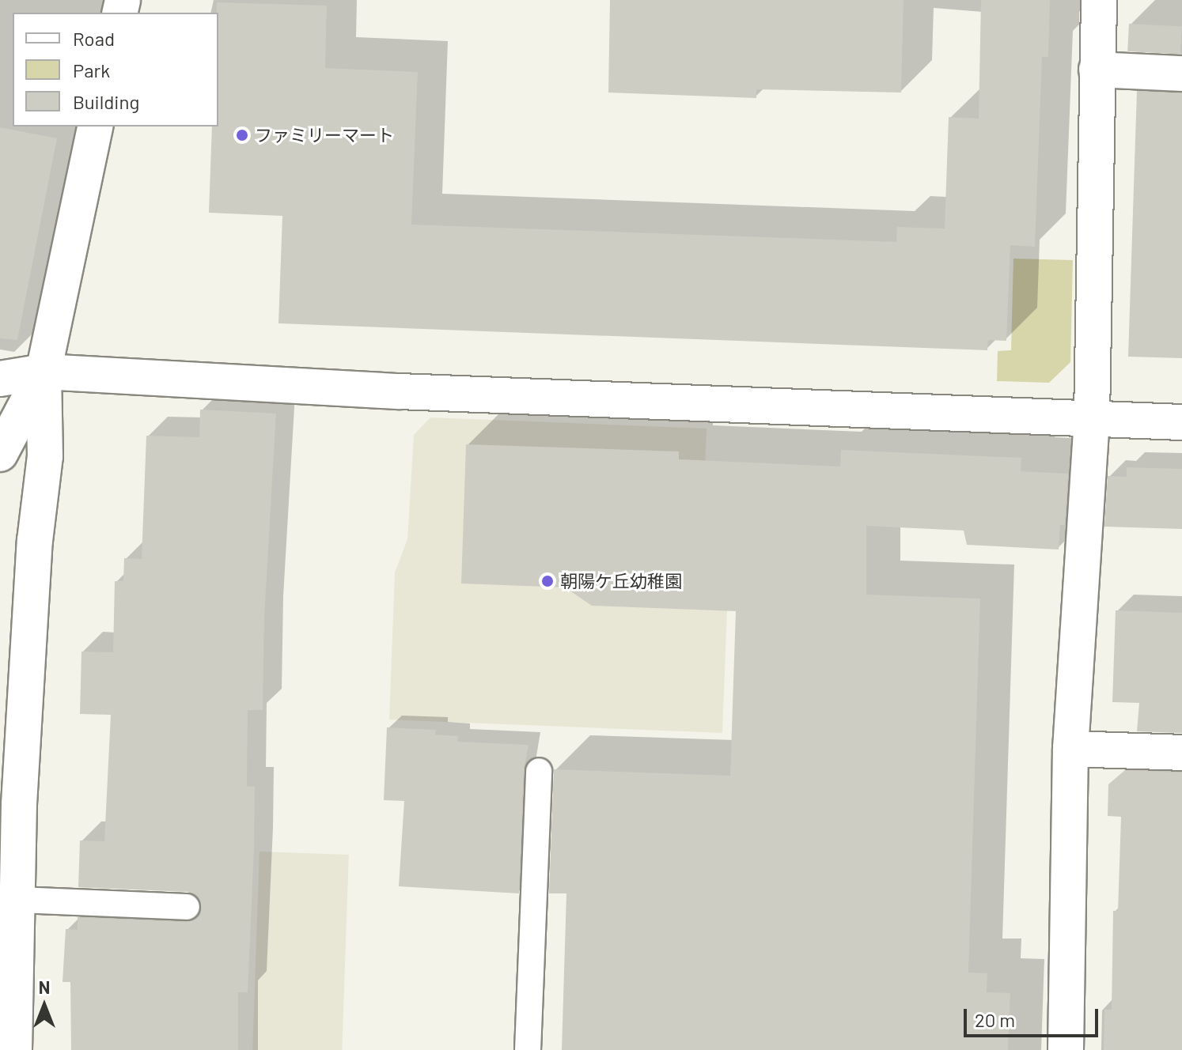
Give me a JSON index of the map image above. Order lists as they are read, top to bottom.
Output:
{
  "places": ["ファミリーマート", "朝陽ケ丘幼稚園"],
  "legend": ["Road", "Park", "Building"],
  "scale_bar": "20 m",
  "north": "top"
}
